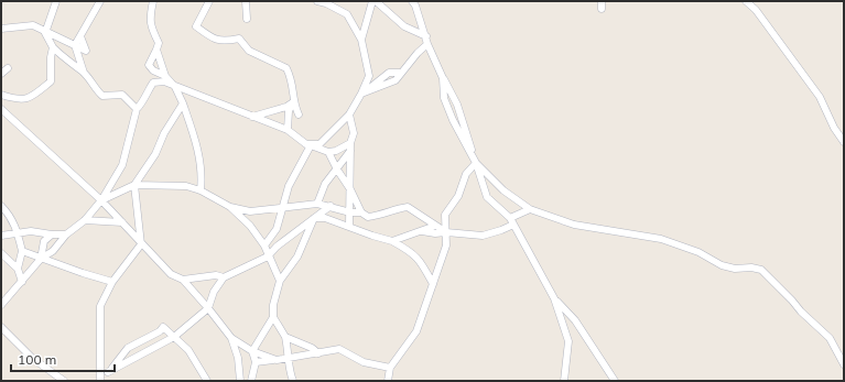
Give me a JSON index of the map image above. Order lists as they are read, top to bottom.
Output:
{
  "scale_bar": "100 m"
}
